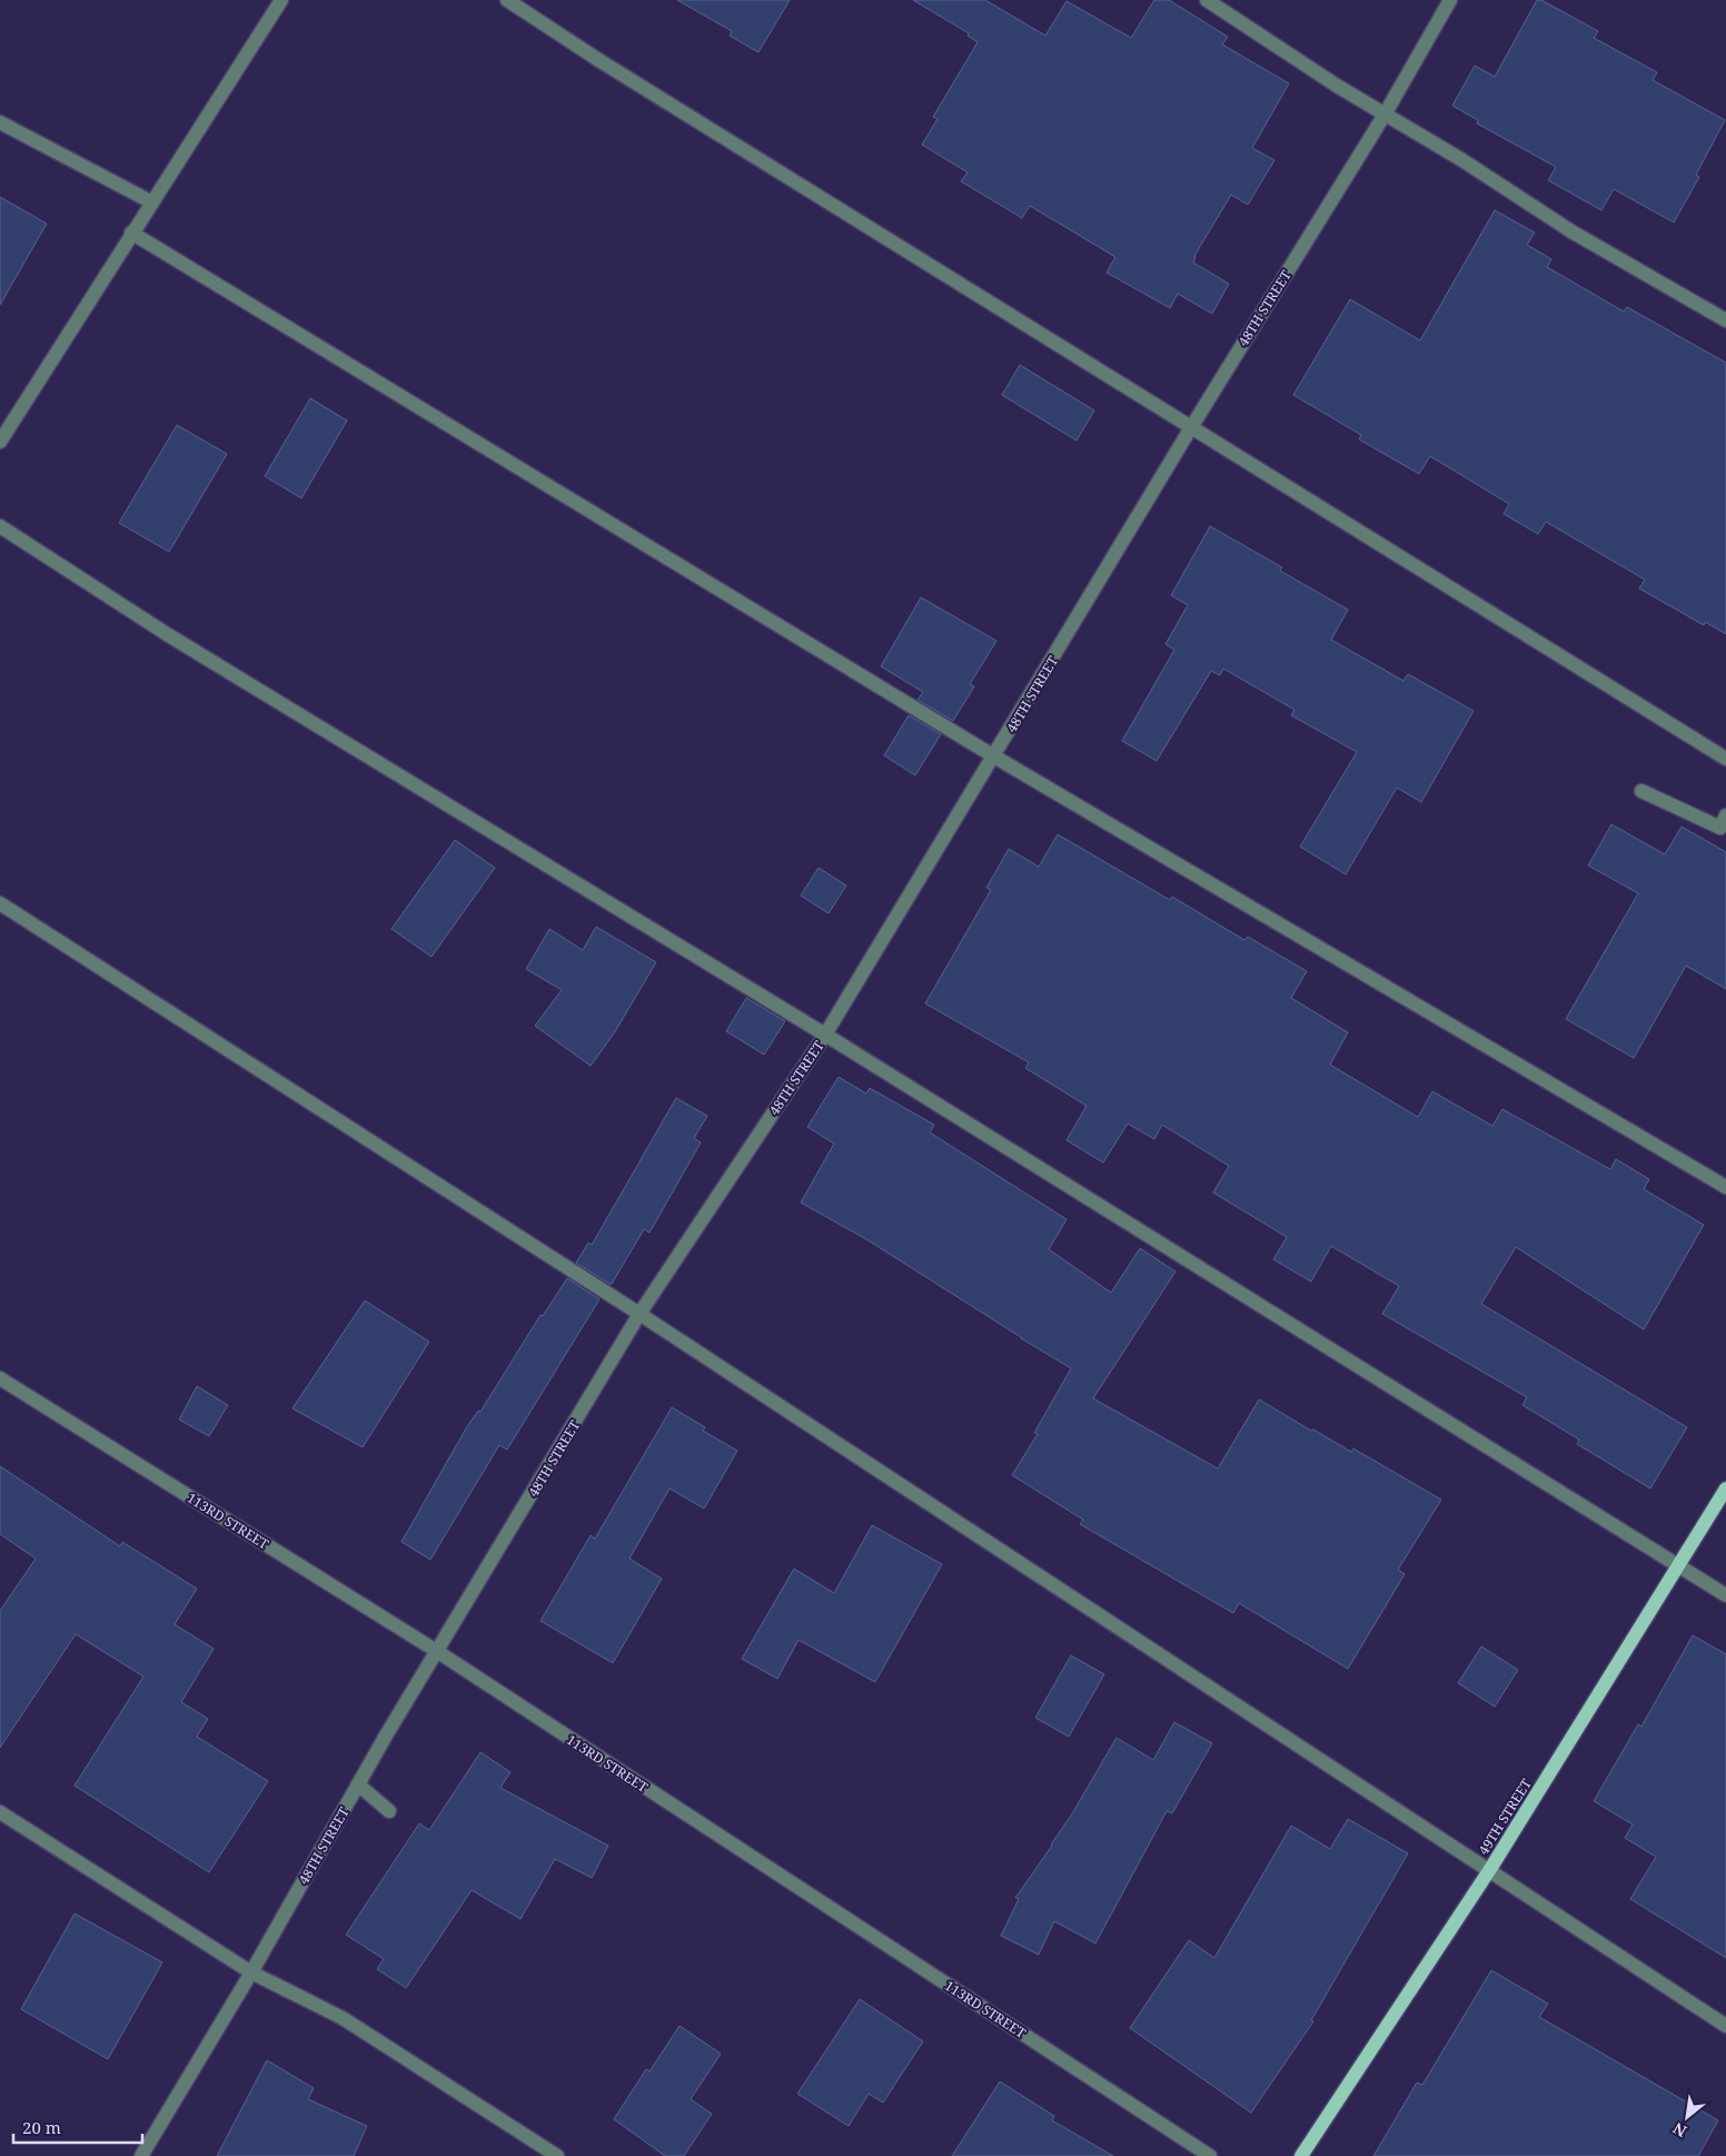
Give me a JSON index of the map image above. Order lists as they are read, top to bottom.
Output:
{
  "streets": {
    "main road": ["49TH STREET"],
    "street": ["48TH STREET", "113RD STREET"]
  },
  "crossings": [
    ["48TH STREET", "113RD STREET"]
  ],
  "scale_bar": "20 m",
  "north": "bottom left"
}
